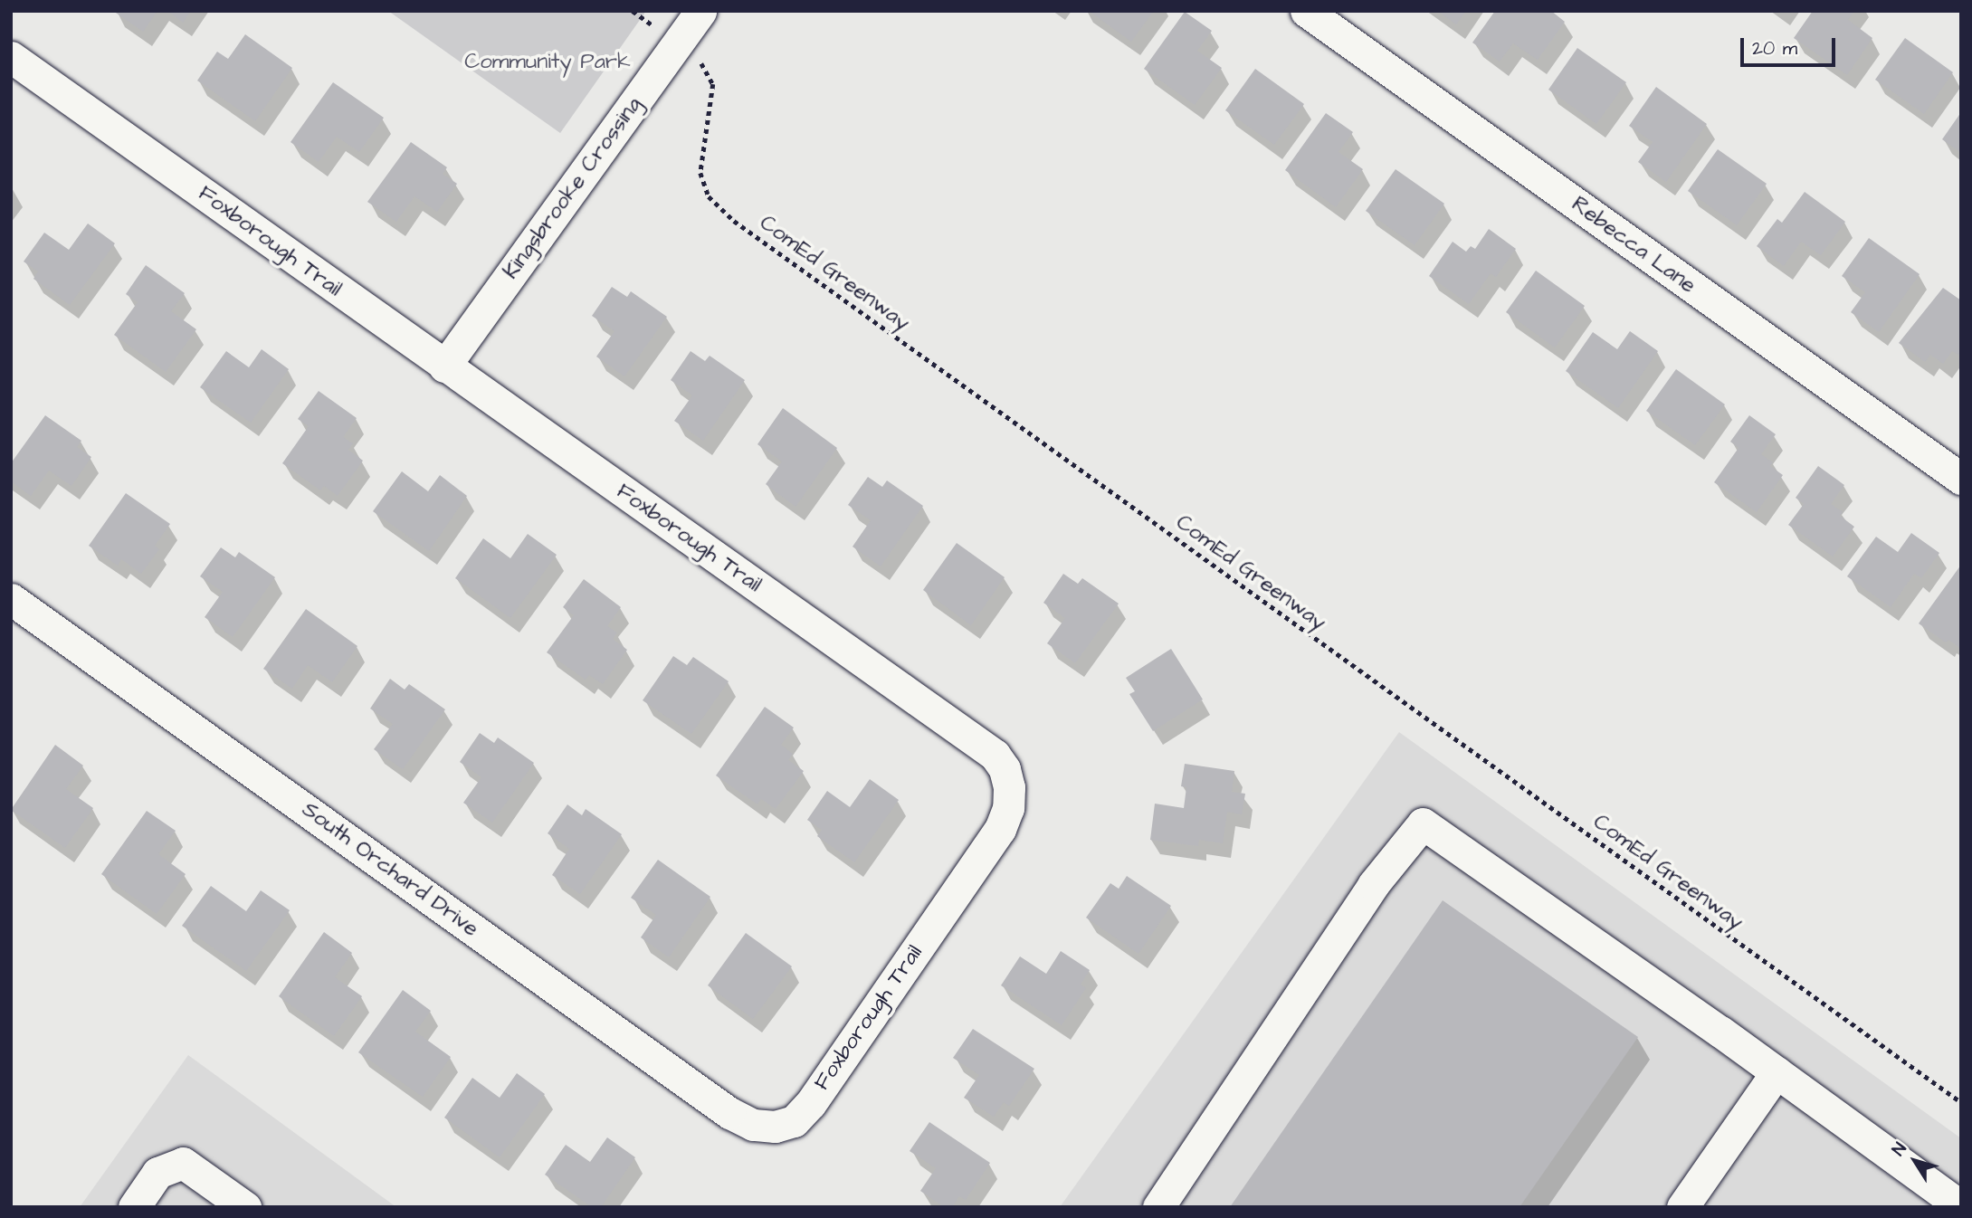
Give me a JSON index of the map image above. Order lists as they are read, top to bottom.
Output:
{
  "streets": {
    "street": [
      "Kingsbrooke Crossing",
      "Foxborough Trail",
      "Rebecca Lane",
      "South Orchard Drive"
    ],
    "path": ["ComEd Greenway"]
  },
  "crossings": [
    ["Kingsbrooke Crossing", "Foxborough Trail"],
    ["Kingsbrooke Crossing", "ComEd Greenway"],
    ["Foxborough Trail", "South Orchard Drive"]
  ],
  "parks": ["Community Park"],
  "scale_bar": "20 m",
  "north": "top left"
}
